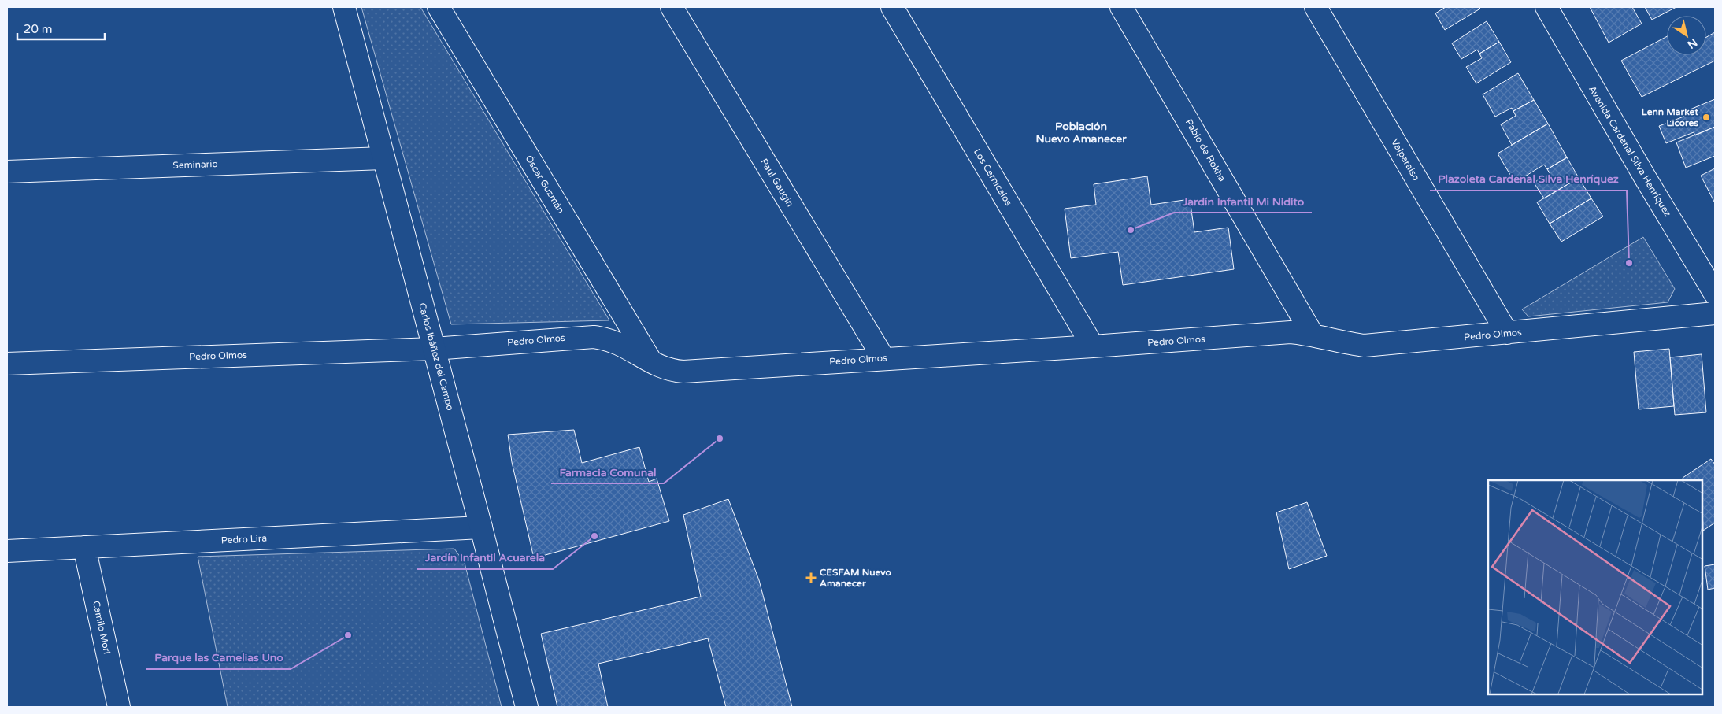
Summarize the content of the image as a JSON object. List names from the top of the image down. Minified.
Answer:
{"streets":{"street":["Pablo de Rokha","Avenida Cardenal Silva Henríquez","Valparaíso","Seminario","Los Cernícalos","Paul Gaugin","Óscar Guzmán","Pedro Olmos","Carlos Ibáñez del Campo","Pedro Lira","Camilo Mori"]},"crossings":[["Pablo de Rokha","Pedro Olmos"],["Valparaíso","Pedro Olmos"],["Seminario","Carlos Ibáñez del Campo"],["Los Cernícalos","Pedro Olmos"],["Paul Gaugin","Pedro Olmos"],["Óscar Guzmán","Pedro Olmos"],["Pedro Olmos","Carlos Ibáñez del Campo"],["Carlos Ibáñez del Campo","Pedro Lira"],["Pedro Lira","Camilo Mori"]],"districts":["Población Nuevo Amanecer"],"places":{"other":["Lenn Market Licores","Jardín Infantil Mi Nidito","Plazoleta Cardenal Silva Henríquez","Farmacia Comunal","Jardín Infantil Acuarela","Parque las Camelias Uno"],"health":["CESFAM Nuevo Amanecer"]},"scale_bar":"20 m","north":"bottom right"}
